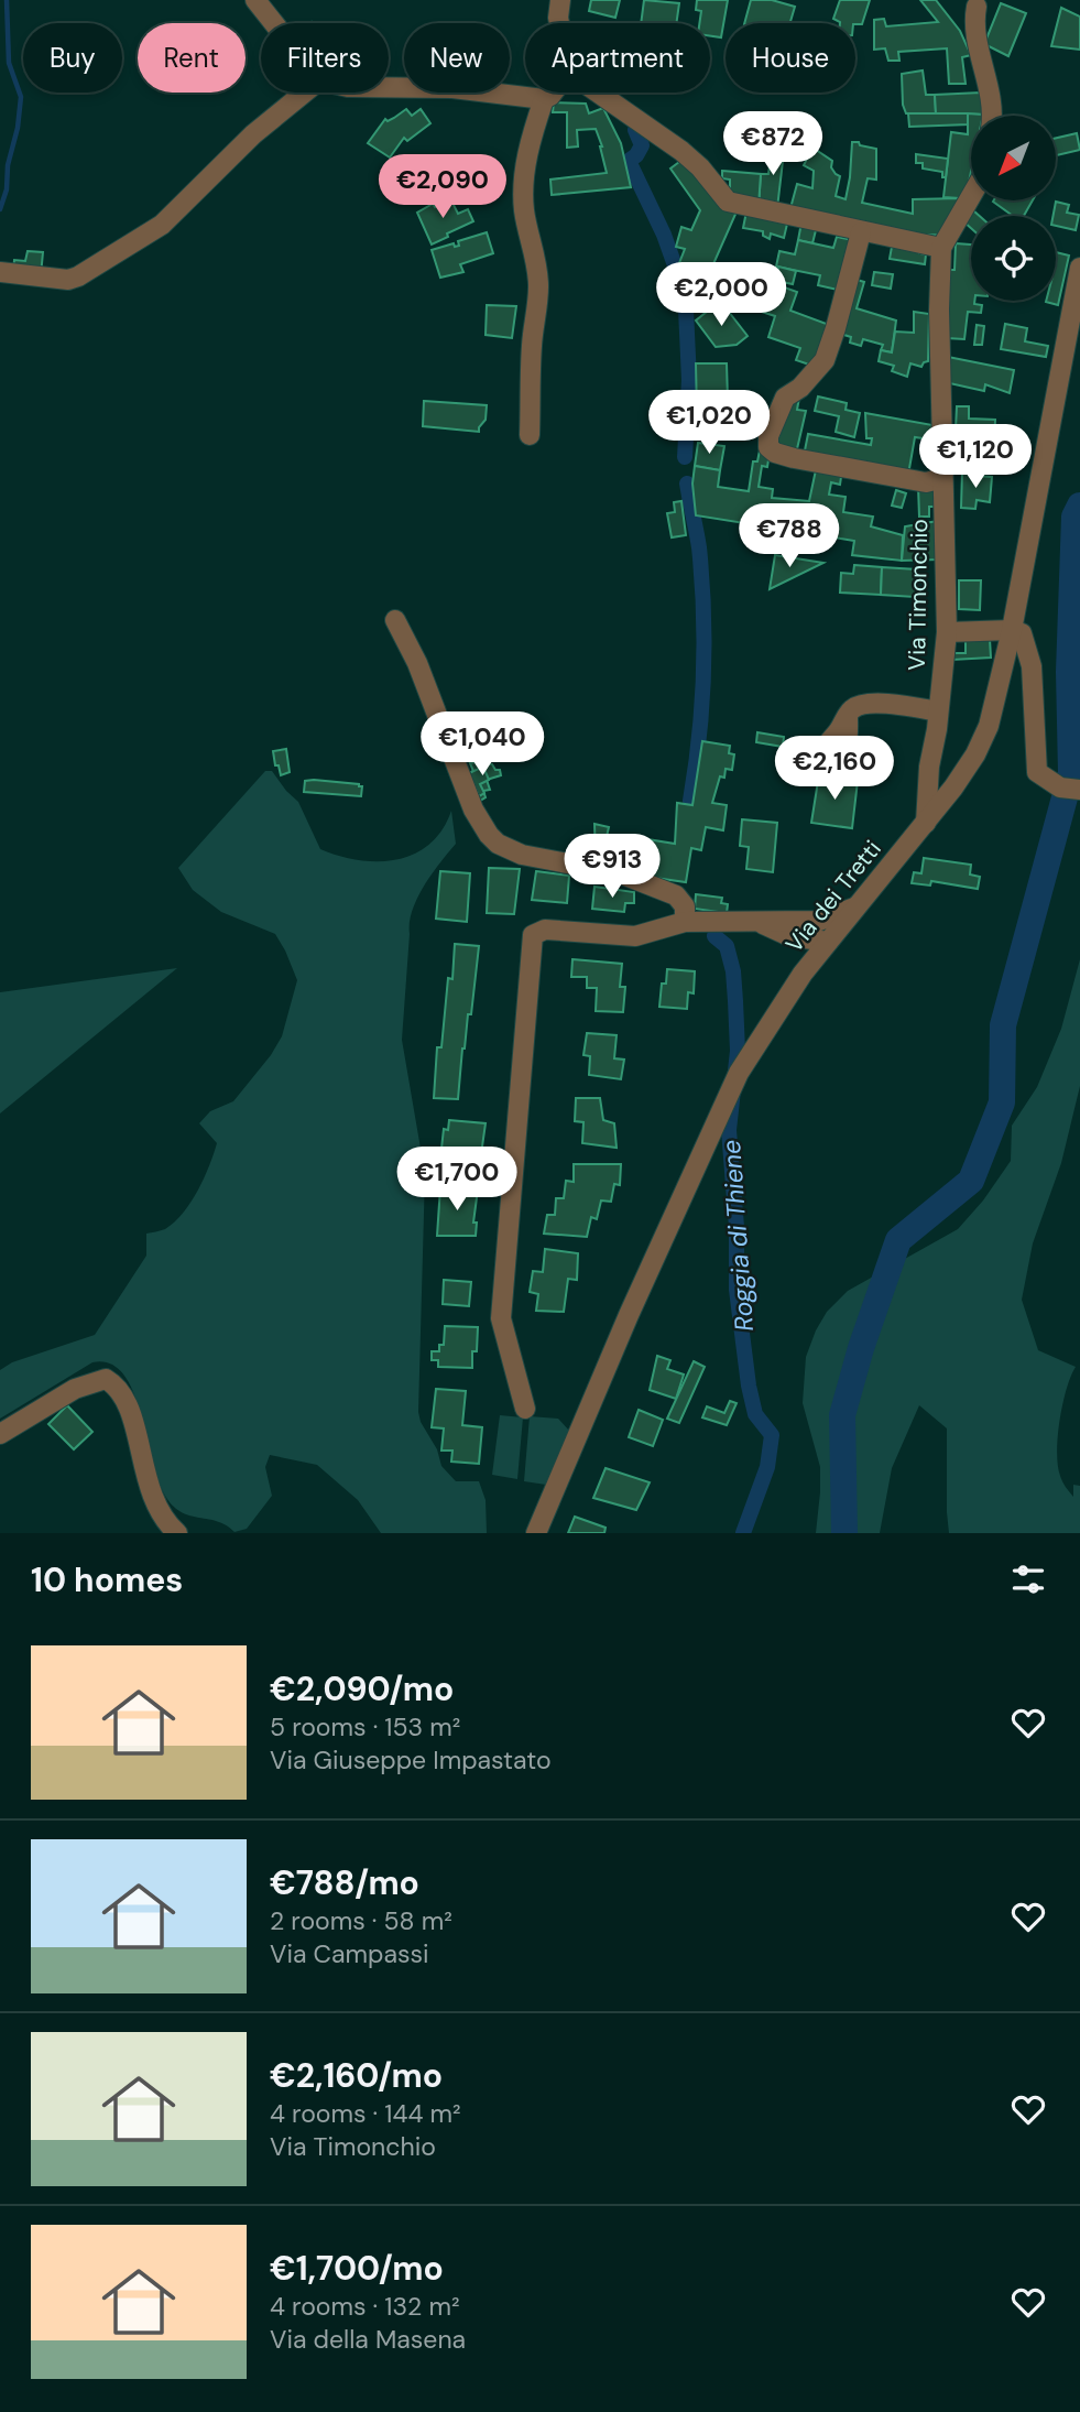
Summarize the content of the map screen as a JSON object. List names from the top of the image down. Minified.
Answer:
{"streets":{"street":["Via Timonchio","Via dei Tretti"]},"crossings":[["Via Timonchio","Via dei Tretti"]],"water":["Roggia di Thiene"],"north":"bottom left","page":{"chip":["Buy","Rent","Filters","New","Apartment","House"],"price":["€872","€2,090","€2,000","€1,020","€1,120","€788","€1,040","€2,160","€913","€1,700"],"heading":"10 homes","list":[{"name":"€2,090/mo","note":"5 rooms · 153 m² · Via Giuseppe Impastato"},{"name":"€788/mo","note":"2 rooms · 58 m² · Via Campassi"},{"name":"€2,160/mo","note":"4 rooms · 144 m² · Via Timonchio"},{"name":"€1,700/mo","note":"4 rooms · 132 m² · Via della Masena"}]}}
